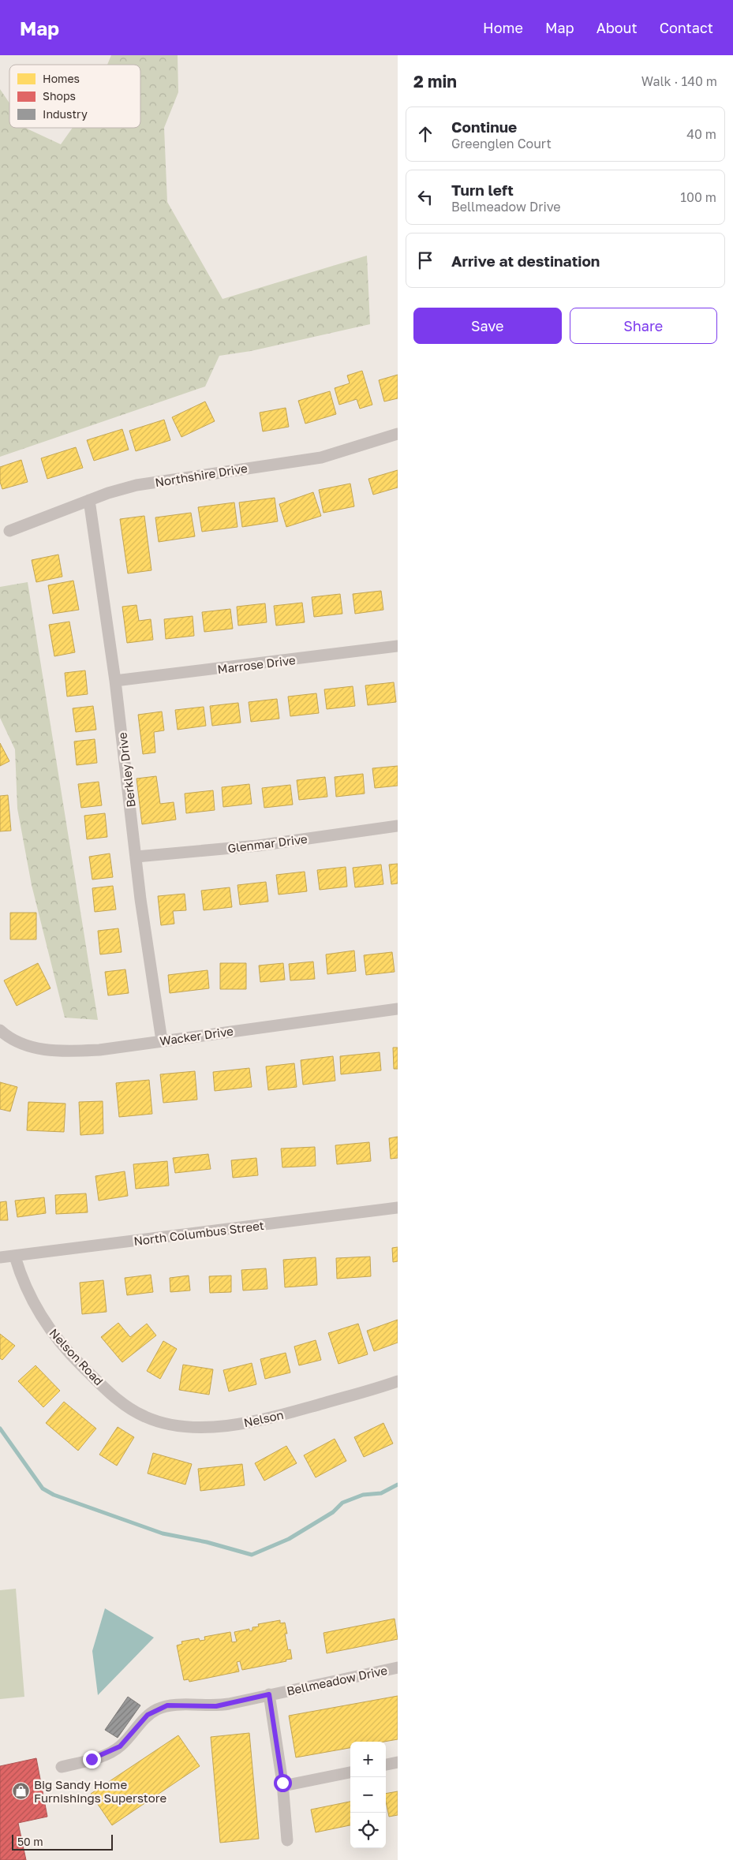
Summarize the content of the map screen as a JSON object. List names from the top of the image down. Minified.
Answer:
{"streets":{"street":["Northshire Drive","Marrose Drive","Berkley Drive","Glenmar Drive","Wacker Drive","North Columbus Street","Nelson Road","Nelson","Bellmeadow Drive"]},"crossings":[["Northshire Drive","Berkley Drive"],["Marrose Drive","Berkley Drive"],["Berkley Drive","Glenmar Drive"],["Berkley Drive","Wacker Drive"],["North Columbus Street","Nelson Road"],["Nelson Road","Nelson"]],"places":{"shop":["Big Sandy Home Furnishings Superstore"]},"legend":["Homes","Shops","Industry"],"scale_bar":"50 m","page":{"header":"Map","nav":["Home","Map","About","Contact"],"heading":["2 min","Walk · 140 m"],"list":[["Continue","Greenglen Court","40 m"],["Turn left","Bellmeadow Drive","100 m"],"Arrive at destination"],"buttons":["Save","Share"],"map_buttons":["+","−"],"scale":"50 m"}}
